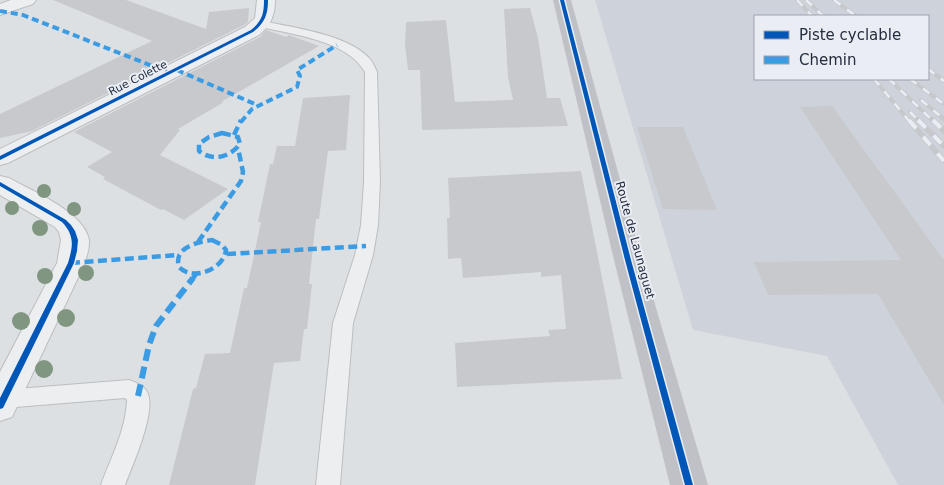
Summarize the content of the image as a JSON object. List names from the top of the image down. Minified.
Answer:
{"streets":{"main road":["Route de Launaguet"],"street":["Rue Colette"]},"legend":["Piste cyclable","Chemin"]}
